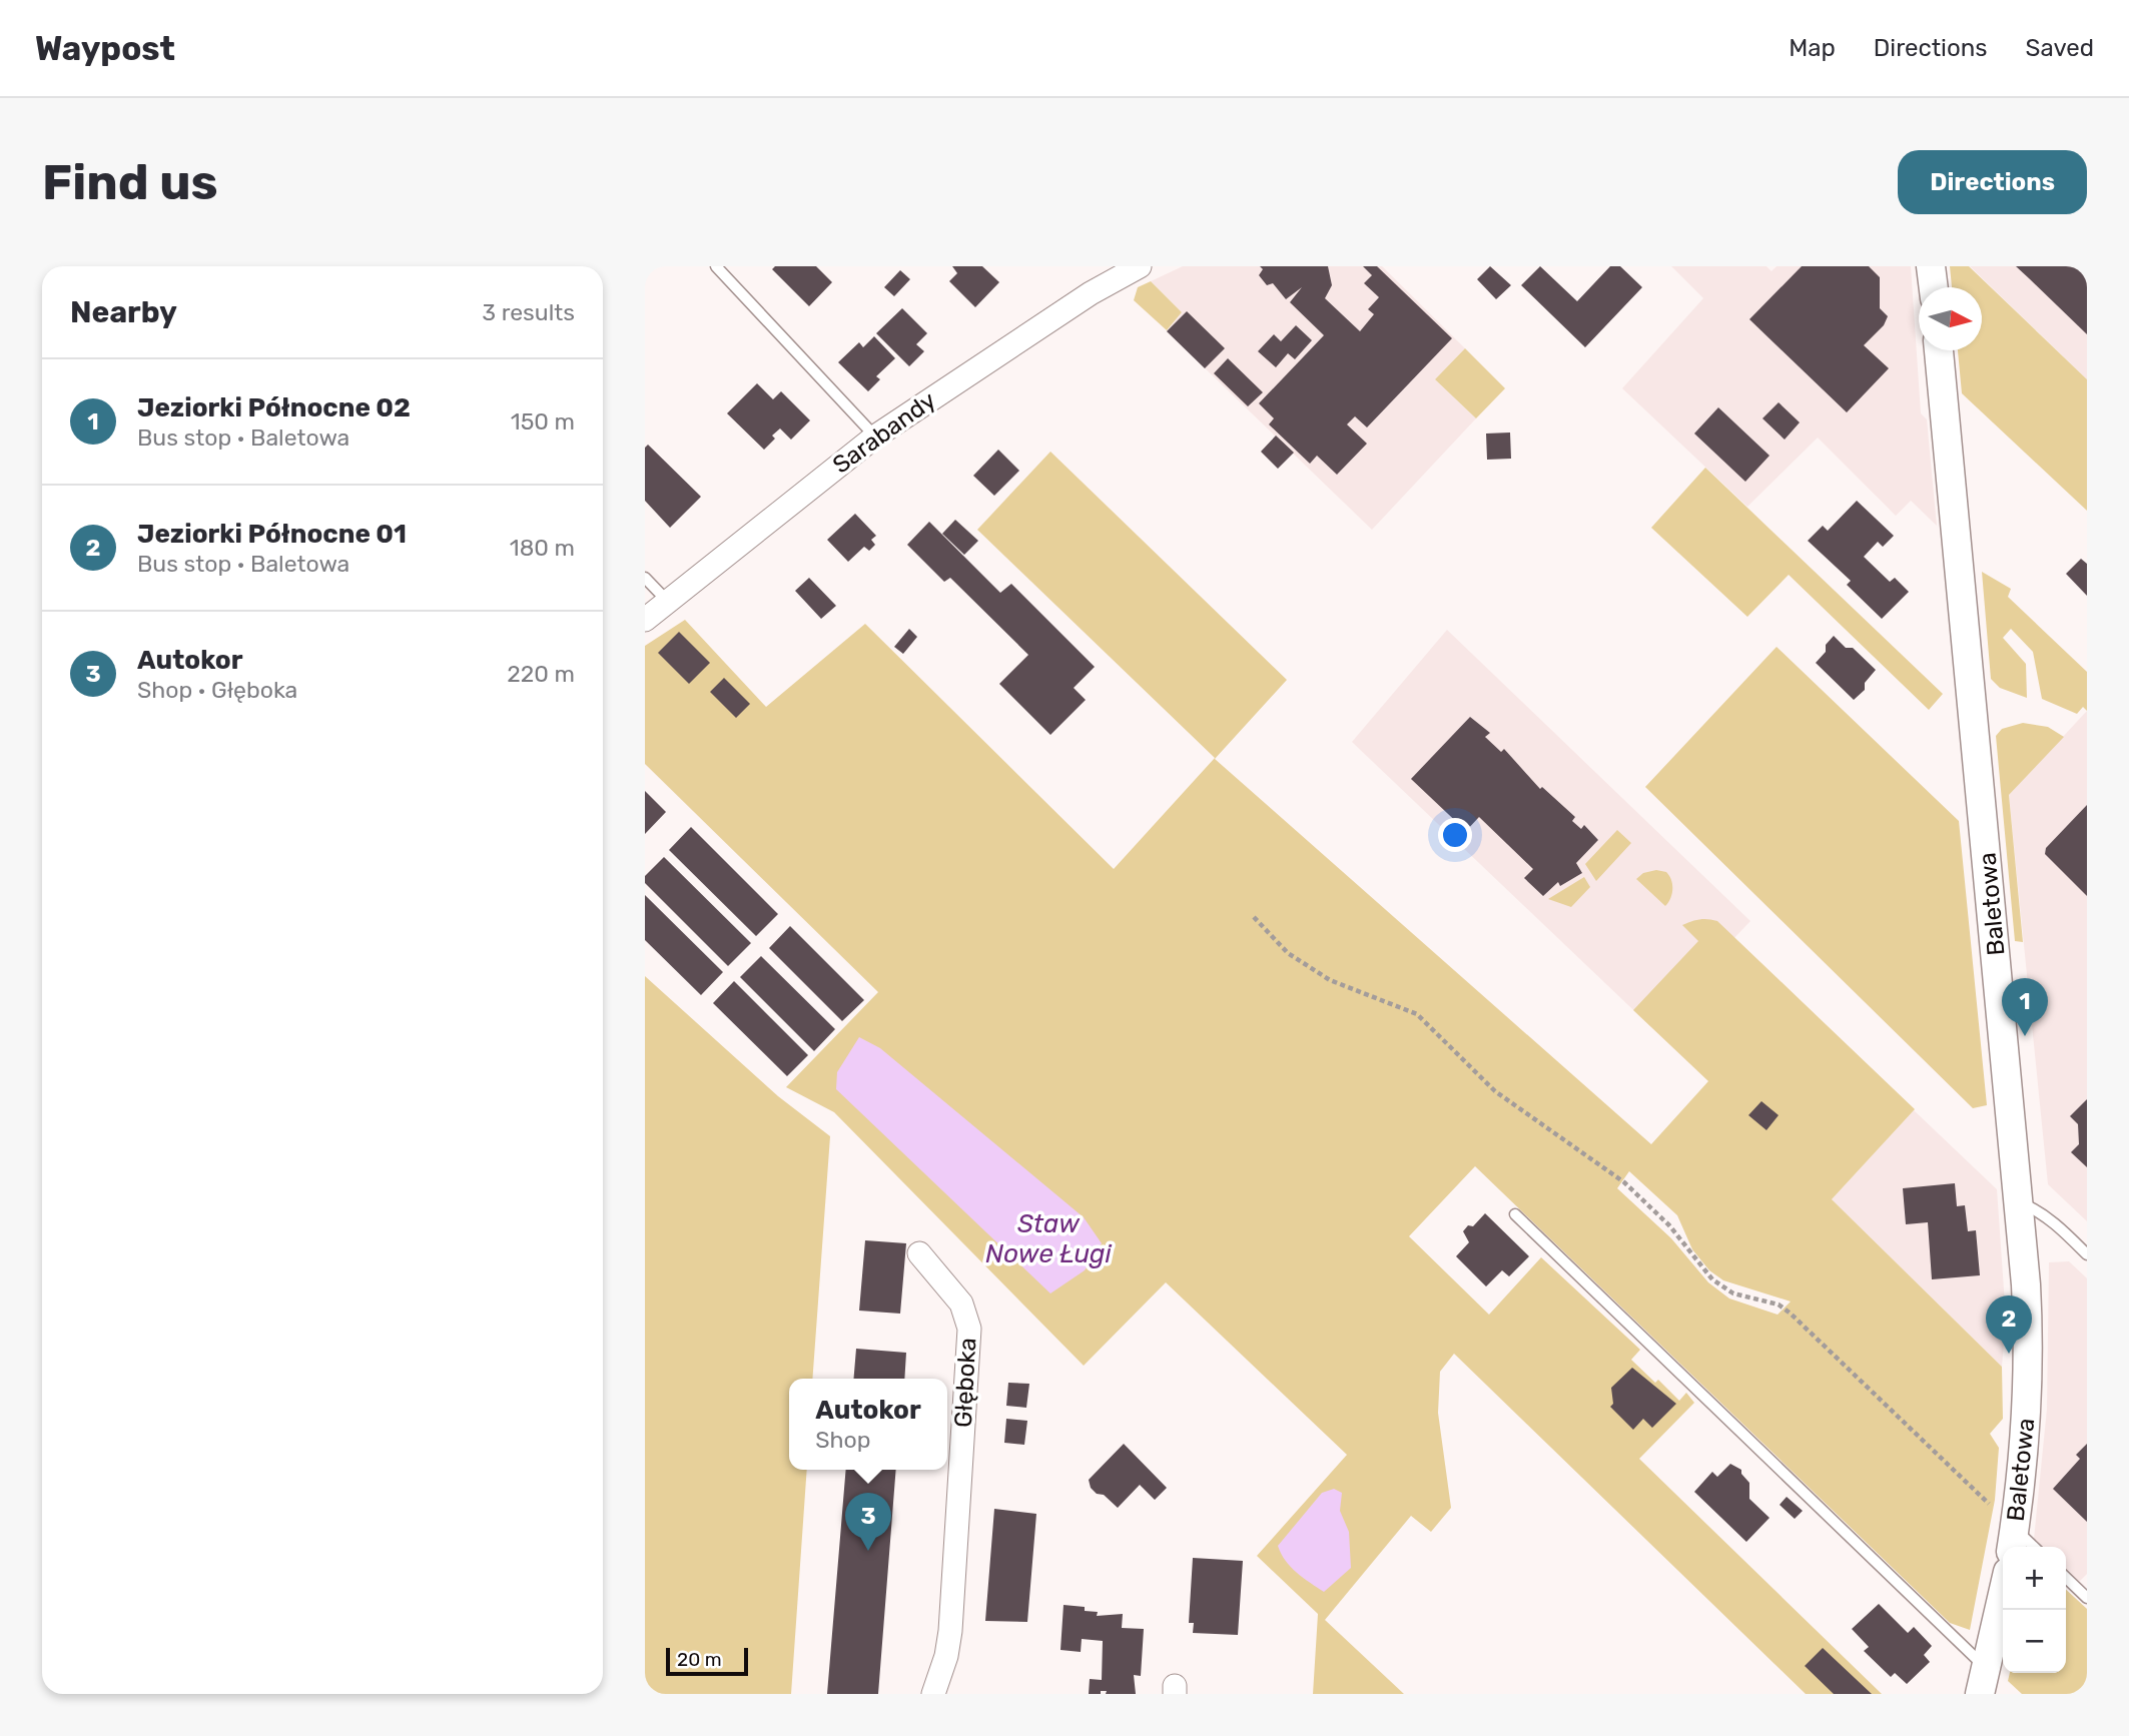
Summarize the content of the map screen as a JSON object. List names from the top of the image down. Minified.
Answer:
{"streets":{"street":["Sarabandy","Baletowa","Głęboka"]},"water":["Staw Nowe Ługi"],"scale_bar":"20 m","north":"right","page":{"header":"Waypost","nav":["Map","Directions","Saved"],"buttons":"Directions","title":"Find us","heading":["Nearby","3 results"],"list":[{"mark":"1","name":"Jeziorki Północne 02","note":"Bus stop · Baletowa","value":"150 m"},{"mark":"2","name":"Jeziorki Północne 01","note":"Bus stop · Baletowa","value":"180 m"},{"mark":"3","name":"Autokor","note":"Shop · Głęboka","value":"220 m"}],"pins":["1","2","3"],"popup":["Autokor","Shop"],"map_buttons":["+","−"],"scale":"20 m"}}
